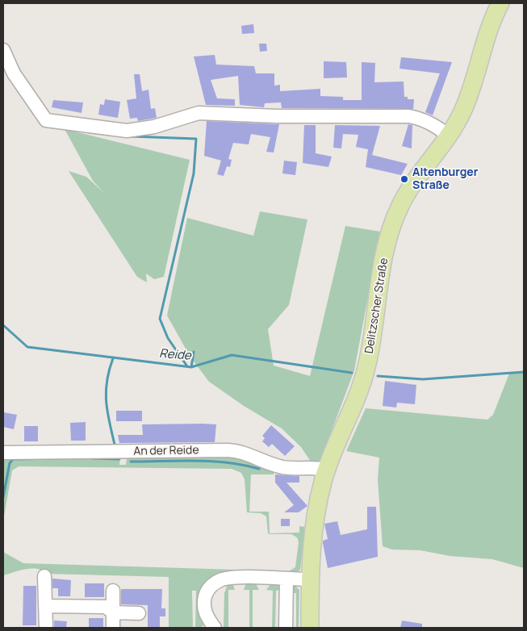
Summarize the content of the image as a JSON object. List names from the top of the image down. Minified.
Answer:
{"streets":{"main road":["Delitzscher Straße"],"street":["An der Reide"]},"crossings":[["Delitzscher Straße","An der Reide"]],"water":["Reide"],"places":["Altenburger Straße"]}
